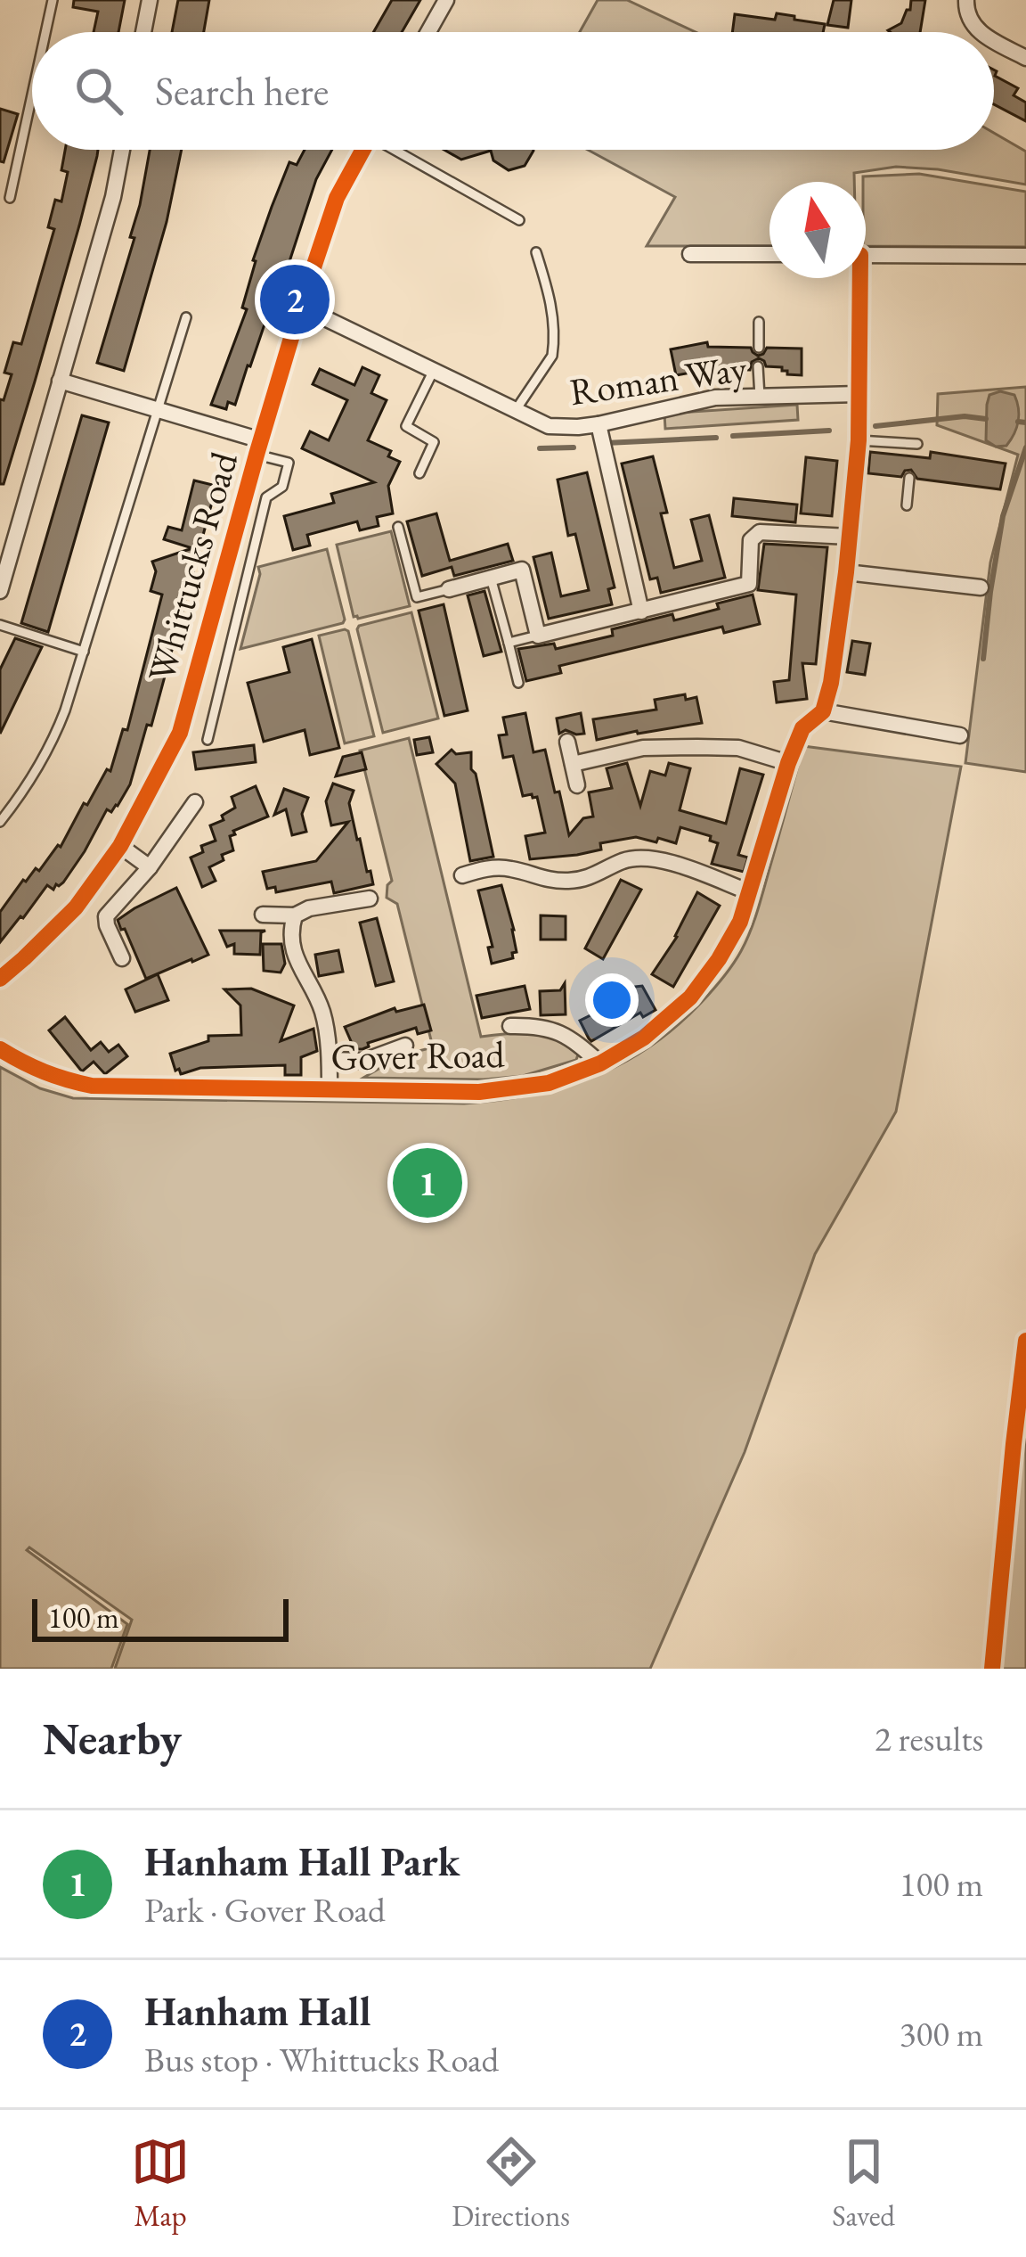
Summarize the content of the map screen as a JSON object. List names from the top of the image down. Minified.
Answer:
{"streets":{"street":["Roman Way","Whittucks Road","Gover Road"]},"crossings":[["Roman Way","Whittucks Road"]],"scale_bar":"100 m","north":"top","page":{"search":"Search here","pins":["2","1"],"scale":"100 m","heading":["Nearby","2 results"],"list":[{"mark":"1","name":"Hanham Hall Park","note":"Park · Gover Road","value":"100 m"},{"mark":"2","name":"Hanham Hall","note":"Bus stop · Whittucks Road","value":"300 m"}],"nav":["Map","Directions","Saved"]}}
